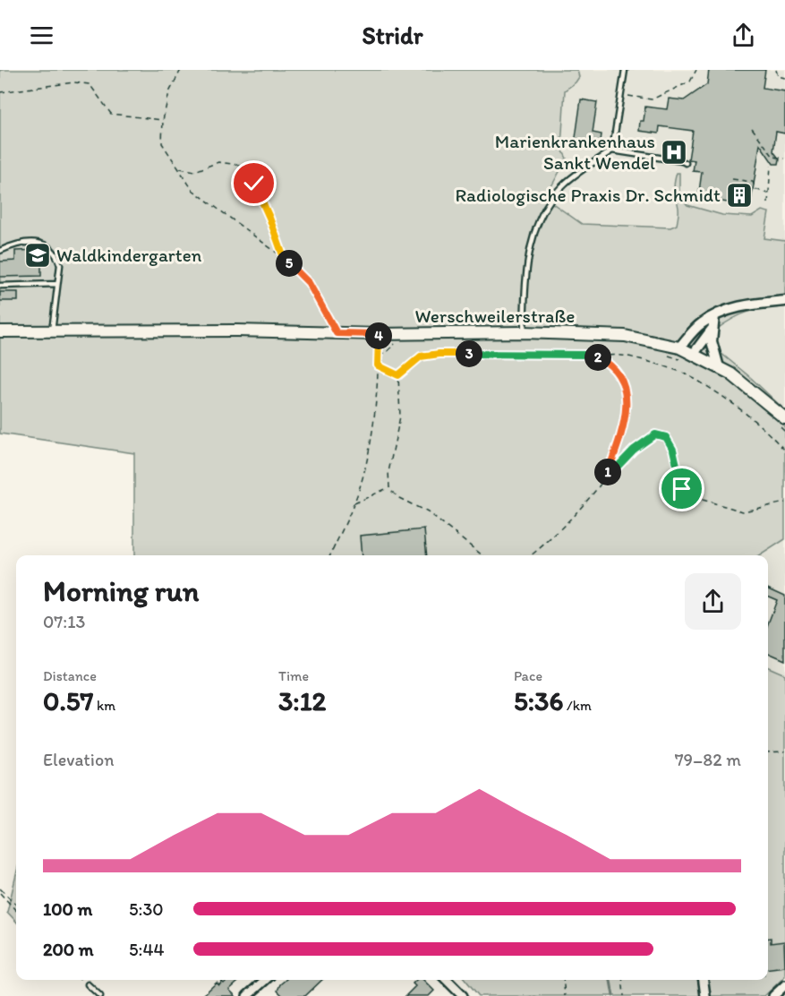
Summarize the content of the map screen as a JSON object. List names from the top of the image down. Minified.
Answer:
{"streets":{"main road":["Werschweilerstraße"]},"places":{"hospital":["Marienkrankenhaus Sankt Wendel"],"building":["Radiologische Praxis Dr. Schmidt"],"school or university":["Waldkindergarten"]},"page":{"header":"Stridr","pins":["5","4","3","2","1"],"heading":["Morning run","07:13"],"stats":[["Distance","0.57 km"],["Time","3:12"],["Pace","5:36 /km"]],"chart":["Elevation","79–82 m"],"list":[{"name":"100 m","note":"5:30"},{"name":"200 m","note":"5:44"}]}}
